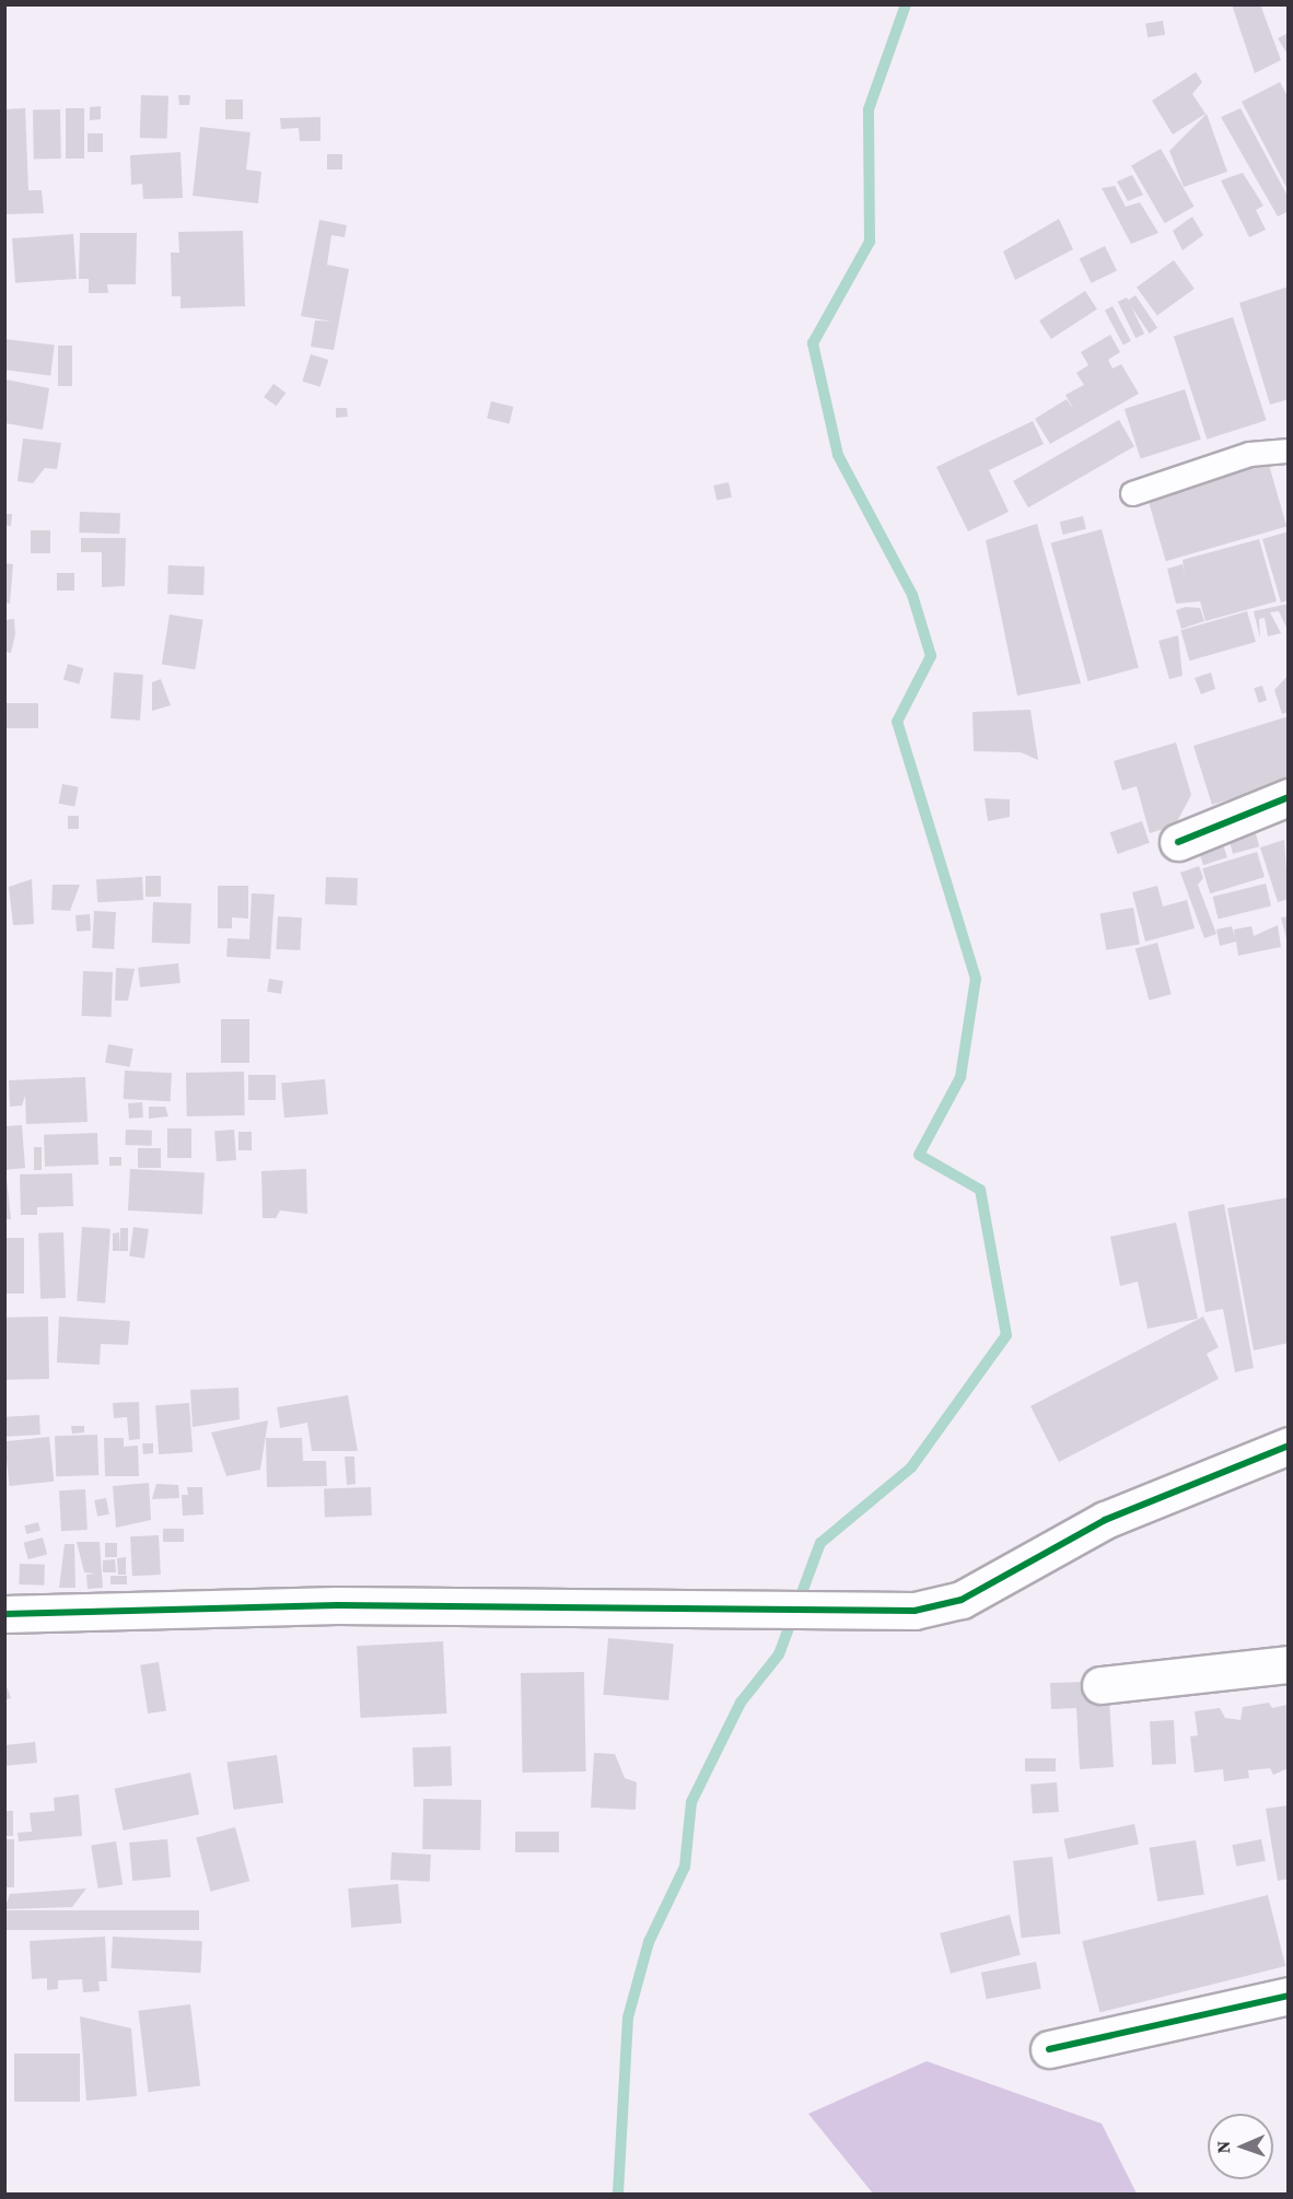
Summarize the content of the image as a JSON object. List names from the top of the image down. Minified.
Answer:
{"north":"left"}
